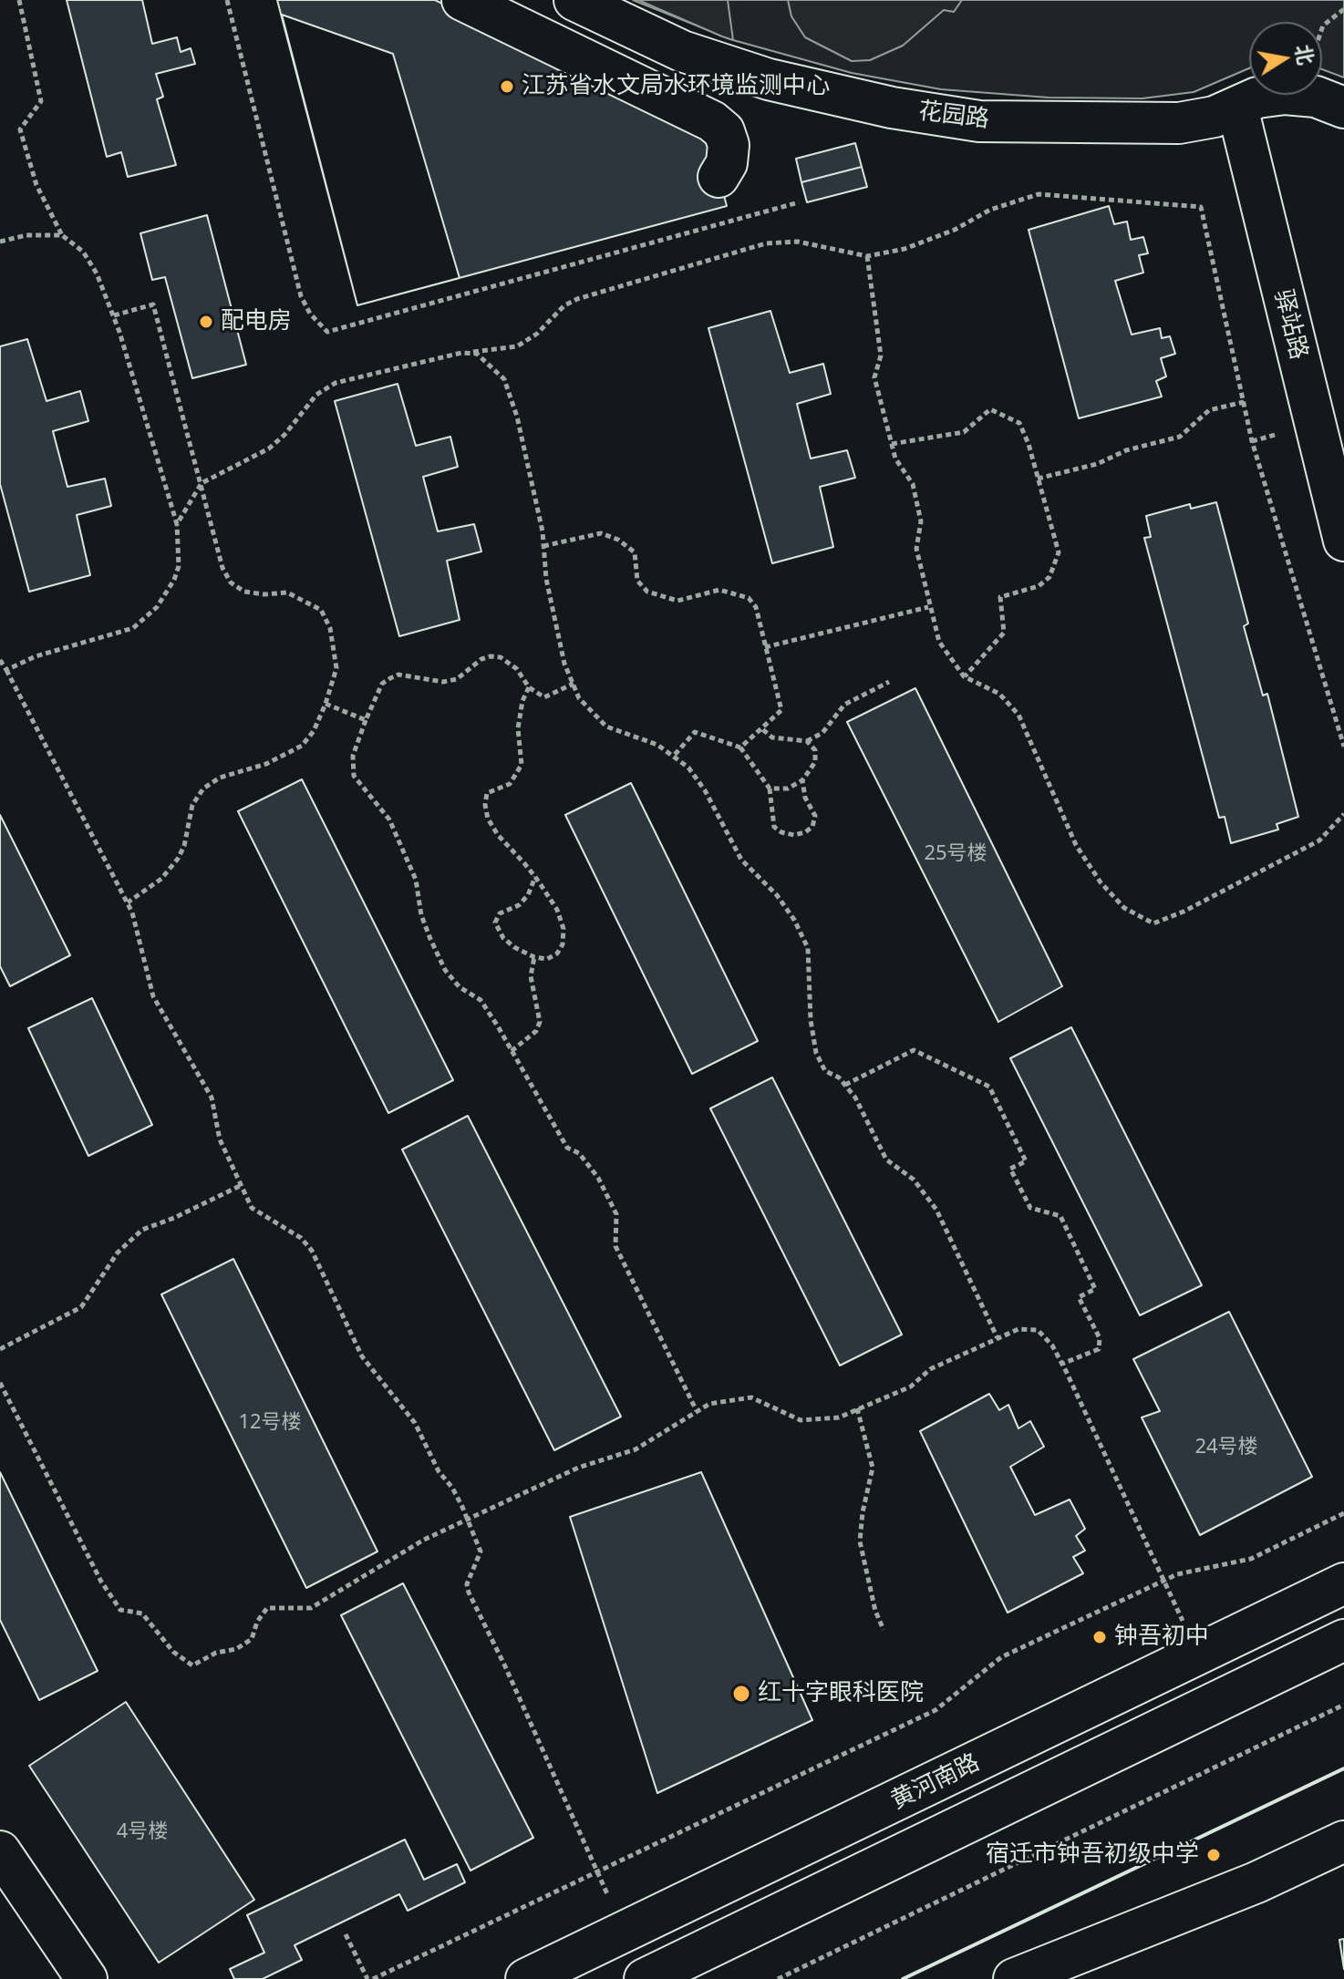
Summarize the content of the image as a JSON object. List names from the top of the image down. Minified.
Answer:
{"streets":{"main road":["花园路","驿站路","黄河南路"]},"crossings":[["花园路","驿站路"]],"places":["江苏省水文局水环境监测中心","配电房","钟吾初中","红十字眼科医院","宿迁市钟吾初级中学"],"house_numbers":["25号楼","12号楼","24号楼","4号楼"],"north":"right"}
